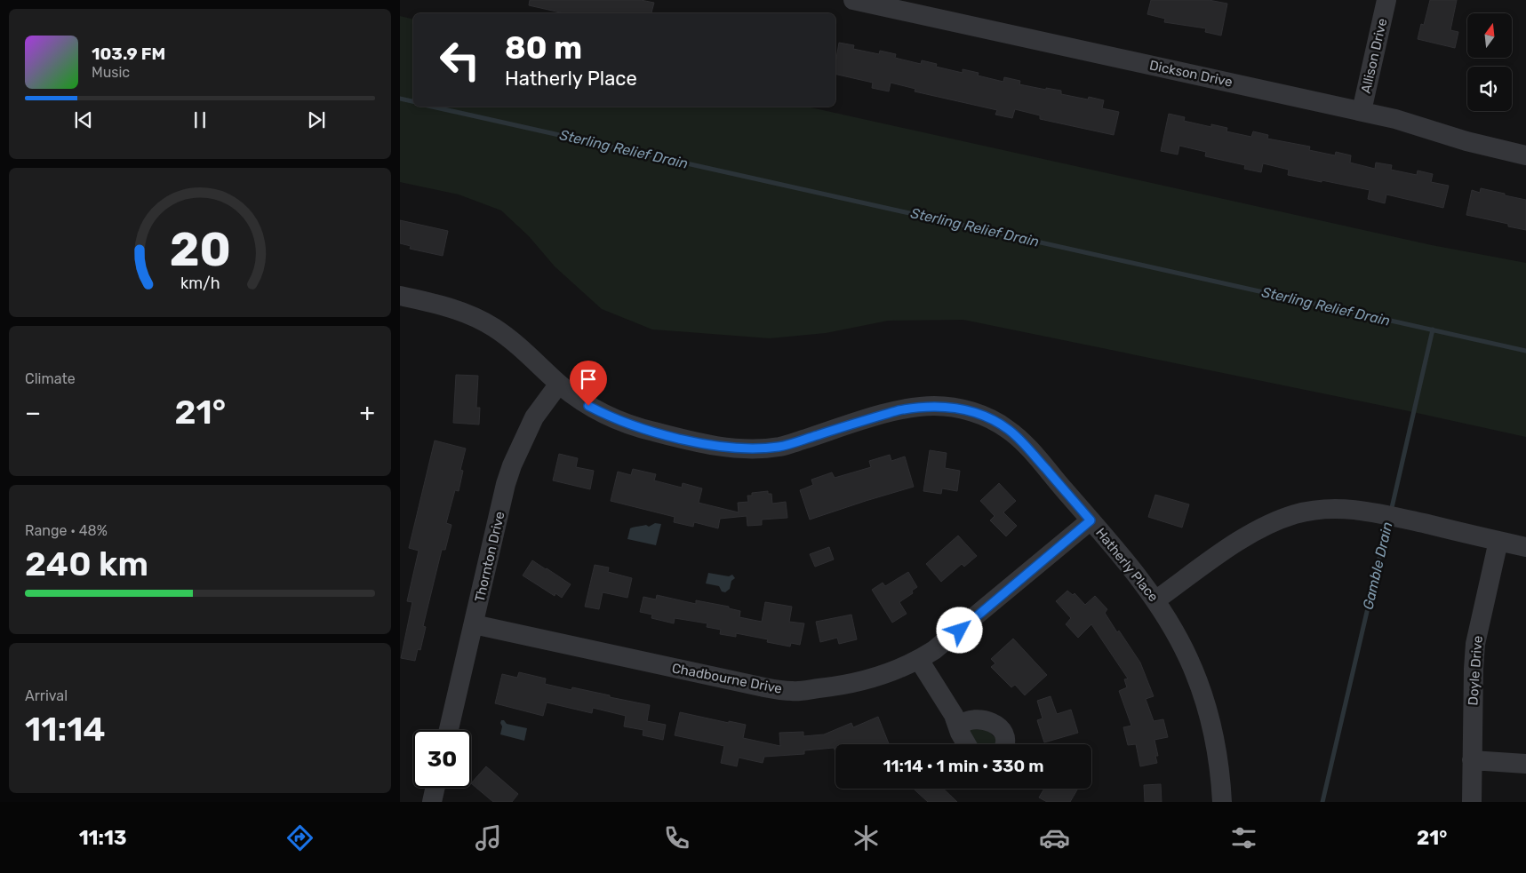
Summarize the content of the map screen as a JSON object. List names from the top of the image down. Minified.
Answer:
{"streets":{"street":["Allison Drive","Dickson Drive","Thornton Drive","Hatherly Place","Doyle Drive","Chadbourne Drive"]},"crossings":[["Allison Drive","Dickson Drive"],["Thornton Drive","Hatherly Place"],["Thornton Drive","Chadbourne Drive"],["Hatherly Place","Chadbourne Drive"]],"water":["Sterling Relief Drain","Gamble Drain"],"north":"top","page":{"turn":["80 m","Hatherly Place"],"song":["103.9 FM","Music"],"tile":["Climate",["Range · 48%","240 km"],["Arrival","11:14"]],"heat":["−","21°","+"],"limit":"30","trip":"11:14 · 1 min · 330 m","tabs":["11:13","21°"],"gauge":["20","km/h"]}}
